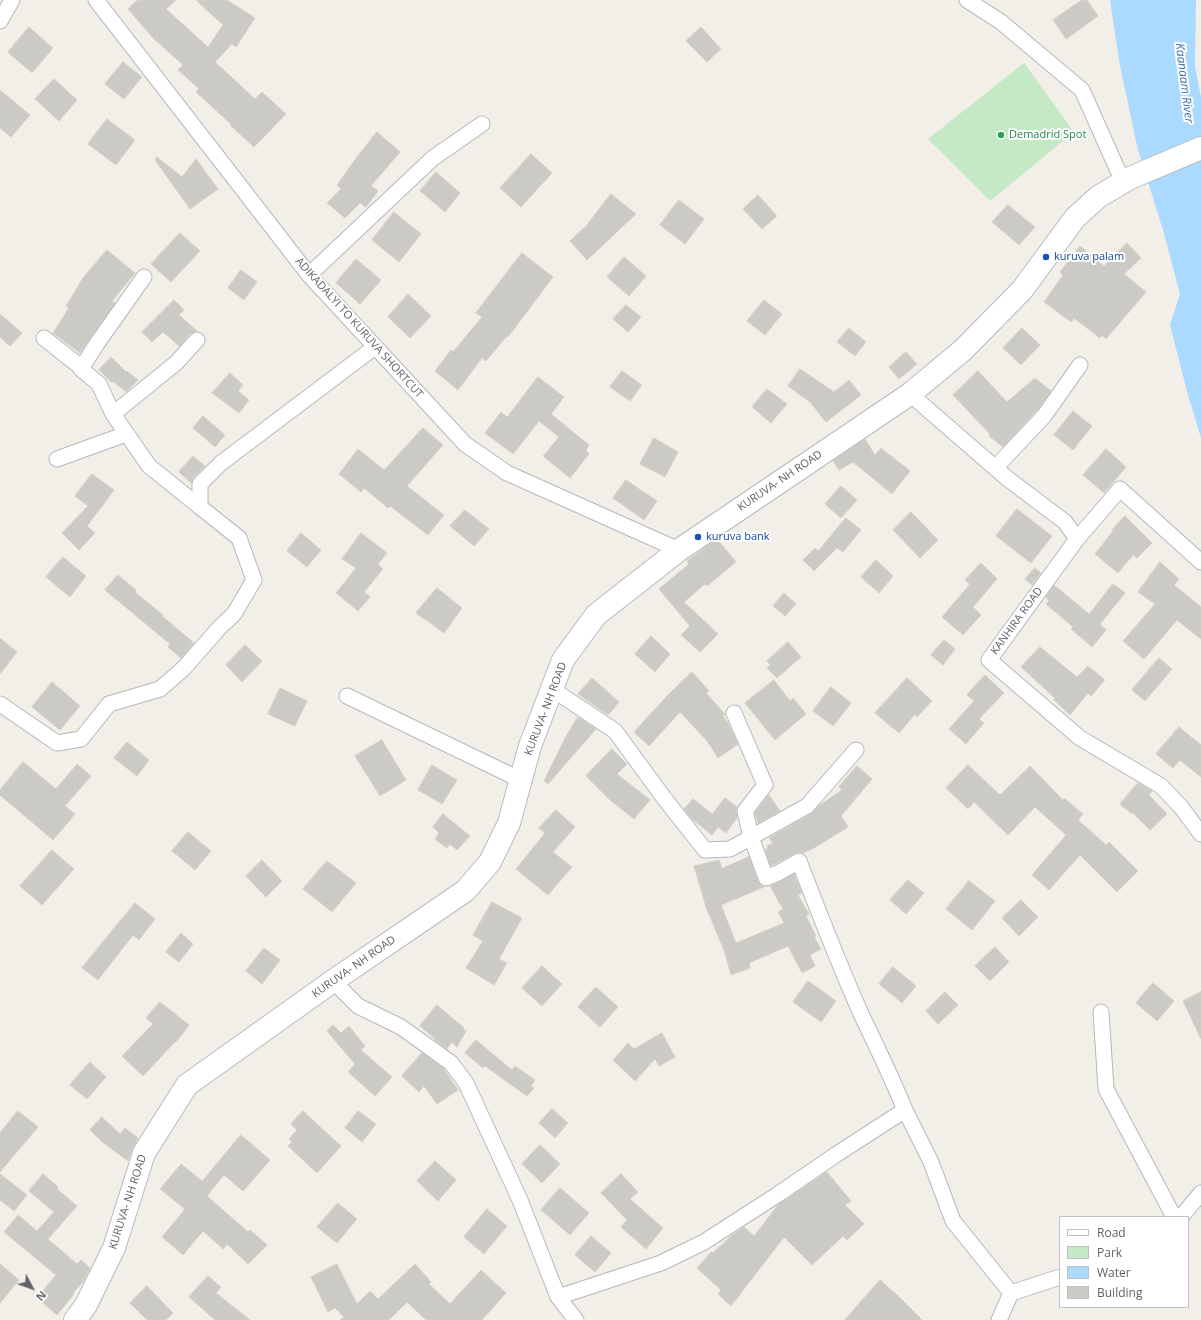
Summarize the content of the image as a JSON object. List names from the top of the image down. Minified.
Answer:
{"streets":{"main road":["KURUVA- NH ROAD"],"street":["ADIKADALYI TO KURUVA SHORTCUT","KANHIRA ROAD"]},"crossings":[["ADIKADALYI TO KURUVA SHORTCUT","KURUVA- NH ROAD"]],"water":["Kaanaam River"],"places":["Demadrid Spot","kuruva palam","kuruva bank"],"legend":["Road","Park","Water","Building"],"north":"bottom right"}
